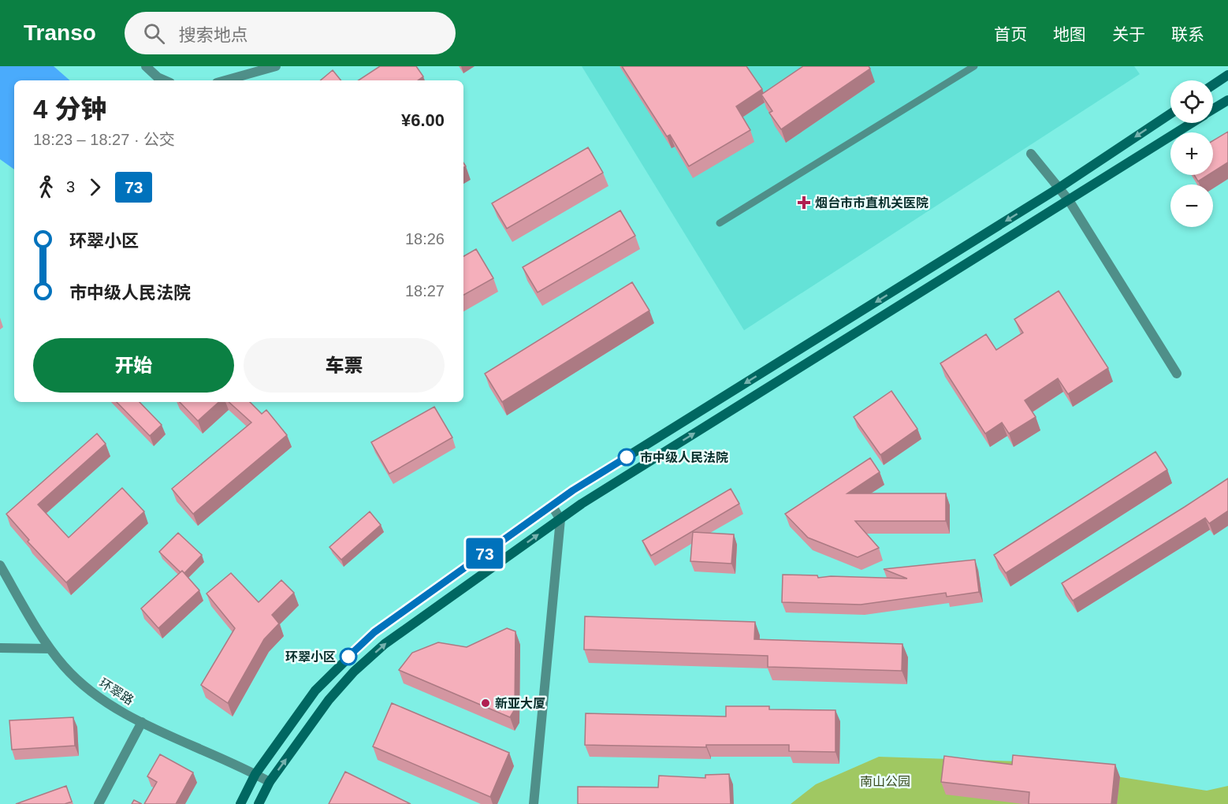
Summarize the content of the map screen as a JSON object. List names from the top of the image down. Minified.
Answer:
{"streets":{"street":["环翠路"]},"parks":["南山公园"],"places":{"health":["烟台市市直机关医院"],"other":["市中级人民法院","环翠小区","新亚大厦"]},"lines":["bus line 73"],"page":{"header":"Transo","search":"搜索地点","nav":["首页","地图","关于","联系"],"on_map":"73","map_buttons":["+","−"],"heading":["4 分钟","18:23 – 18:27 · 公交","¥6.00"],"legs":["3","73"],"list":[{"name":"环翠小区","value":"18:26"},{"name":"市中级人民法院","value":"18:27"}],"buttons":["开始","车票"]}}
